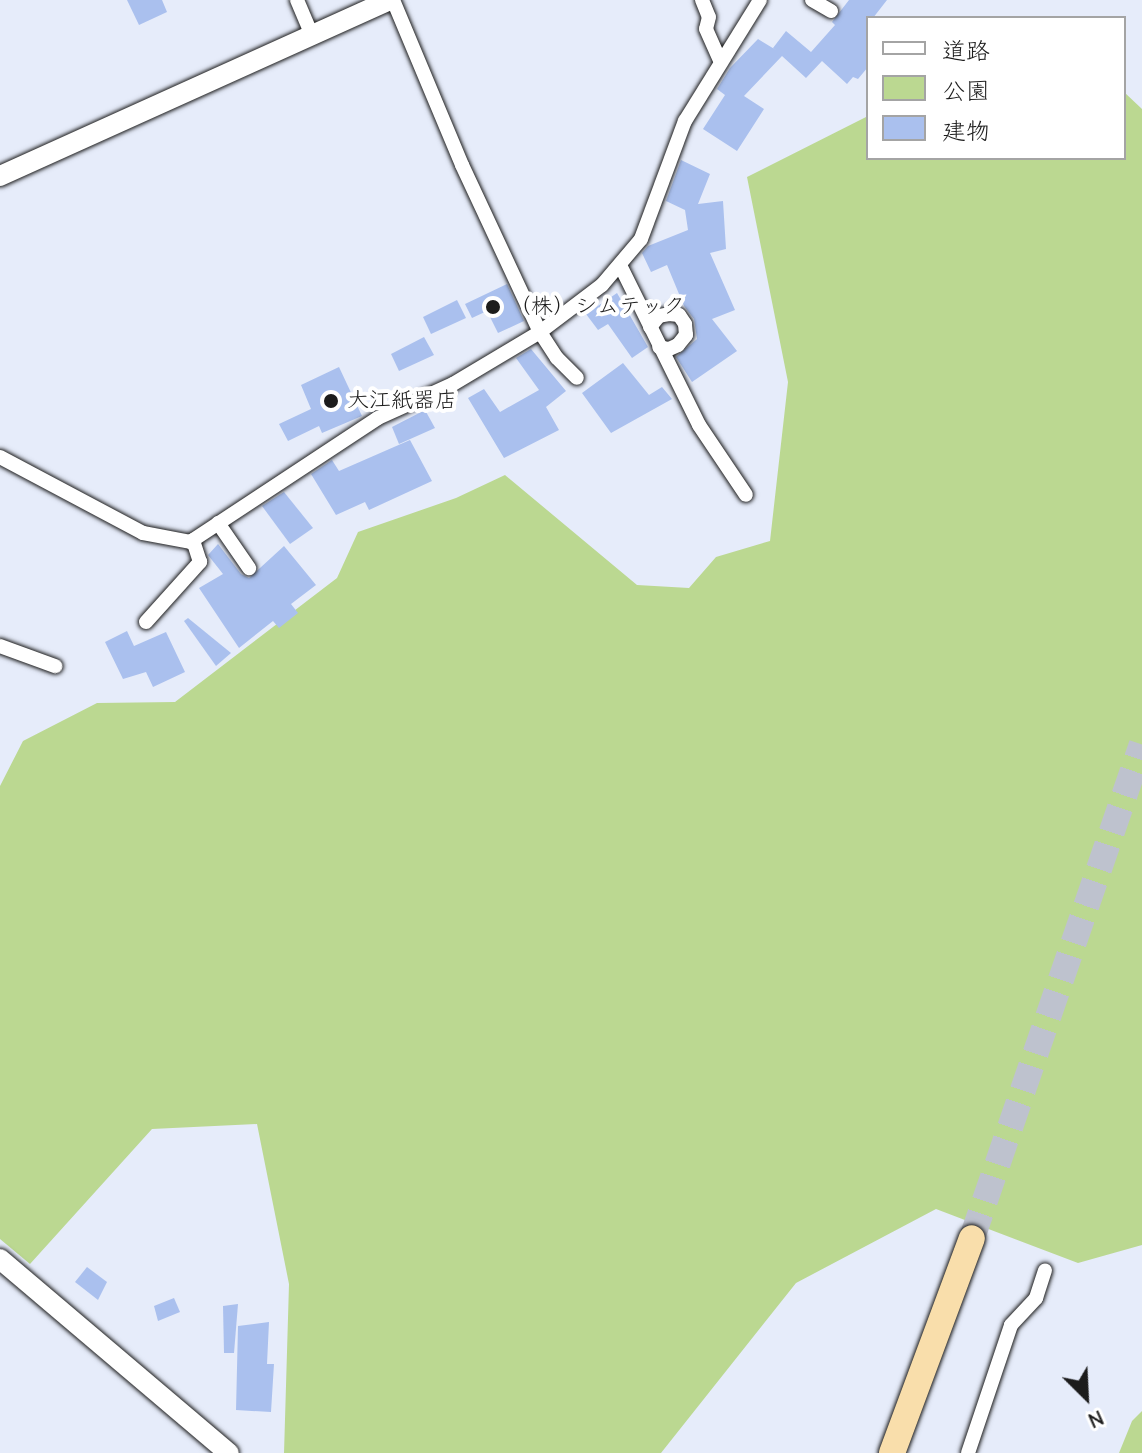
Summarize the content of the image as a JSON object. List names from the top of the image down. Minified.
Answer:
{"places":["（株）シムテック","大江紙器店"],"legend":["道路","公園","建物"],"north":"bottom right"}
